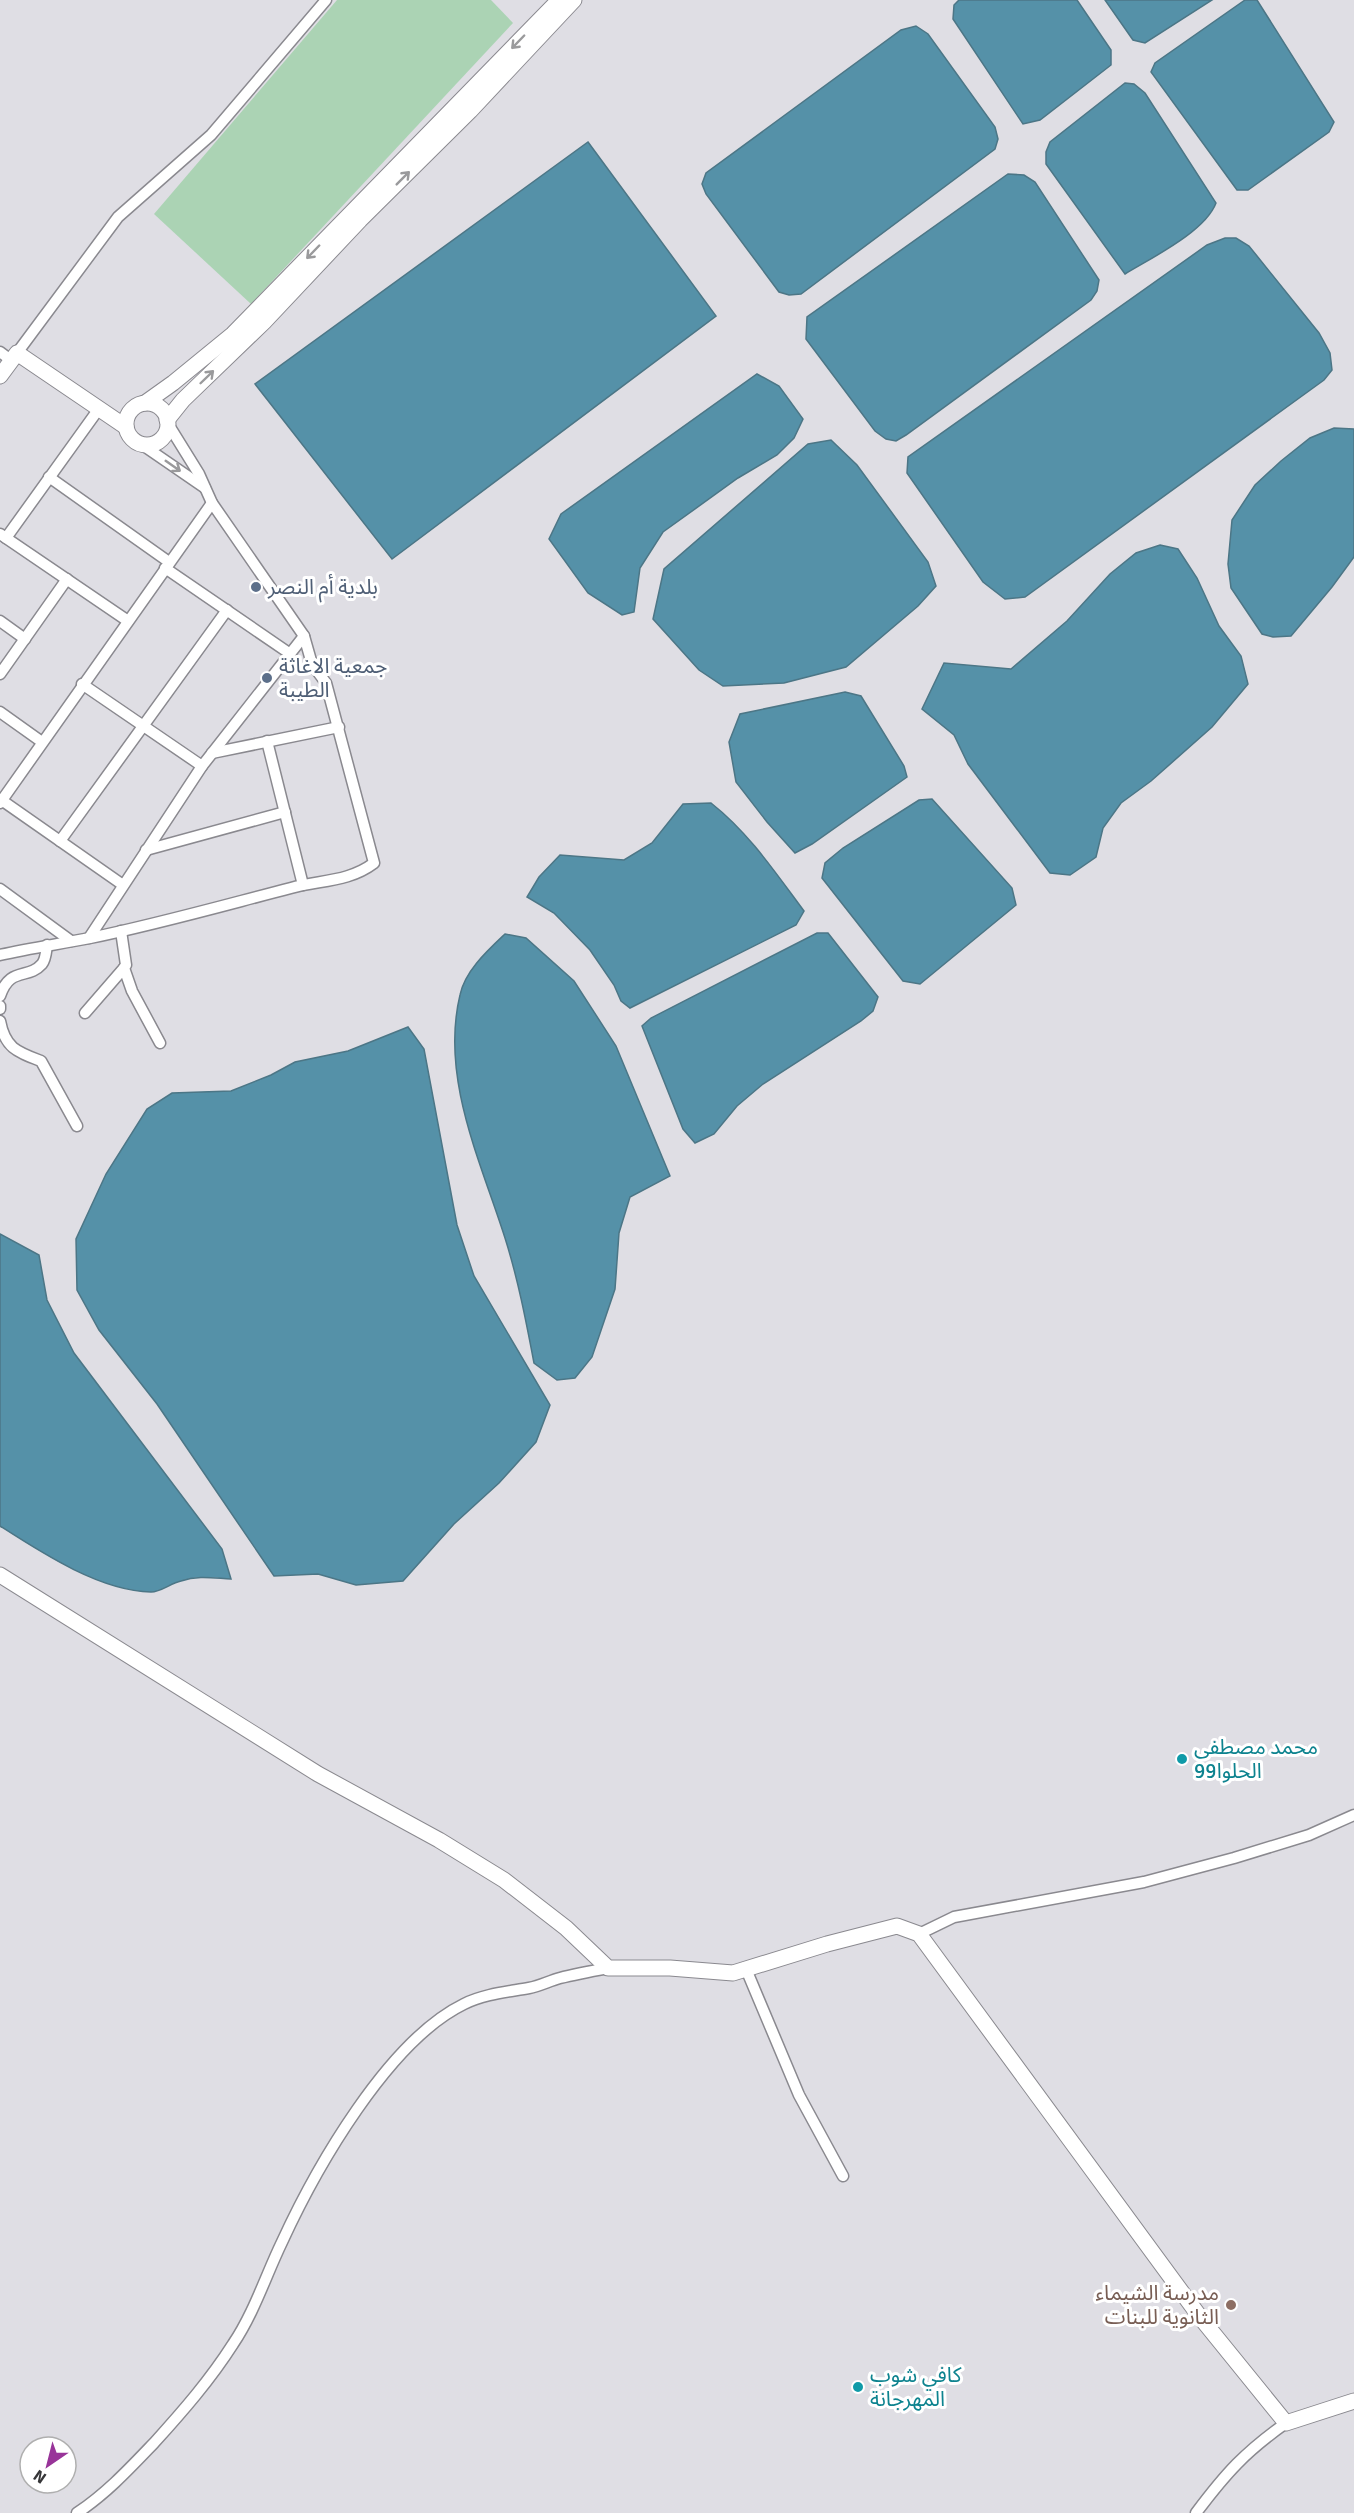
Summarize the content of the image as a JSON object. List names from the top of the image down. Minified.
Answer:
{"places":["بلدية أم النصر","جمعية الاغاثة الطيبة","محمد مصطفى الحلوا99","مدرسة الشيماء الثانوية للبنات","كافي شوب المهرجانة"],"north":"bottom left"}
